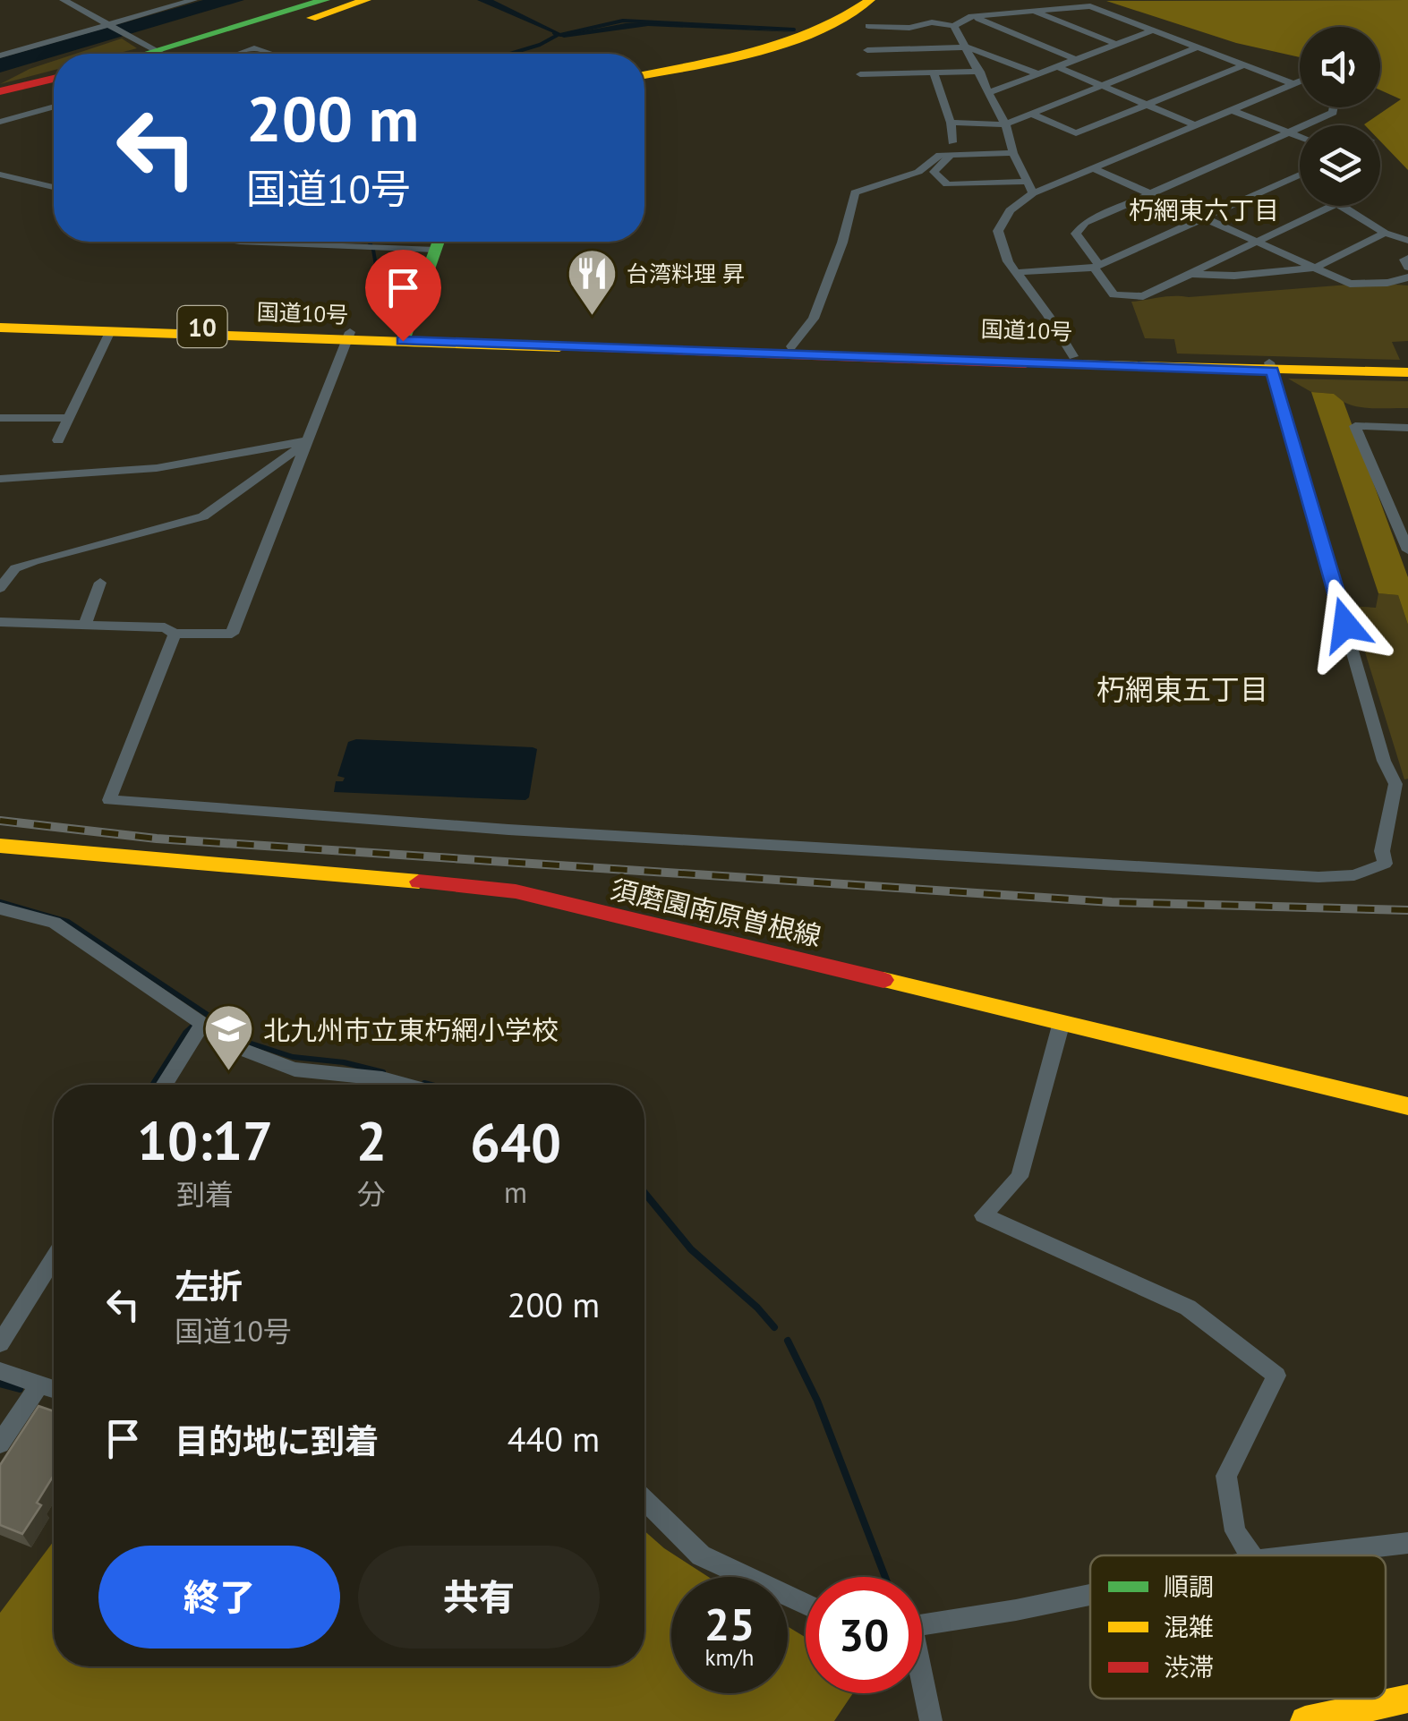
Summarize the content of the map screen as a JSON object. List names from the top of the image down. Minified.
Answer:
{"streets":{"main road":["国道10号","10","須磨園南原曽根線"]},"districts":["朽網東六丁目","朽網東五丁目"],"places":{"restaurant":["台湾料理 昇"],"school or university":["北九州市立東朽網小学校"]},"legend":["順調","混雑","渋滞"],"page":{"turn":["200 m","国道10号"],"eta":["10:17","到着","2","分","640","m"],"list":[{"name":"左折","note":"国道10号","value":"200 m"},{"name":"目的地に到着","value":"440 m"}],"buttons":["終了","共有"],"speed":"25 km/h","limit":"30"}}
